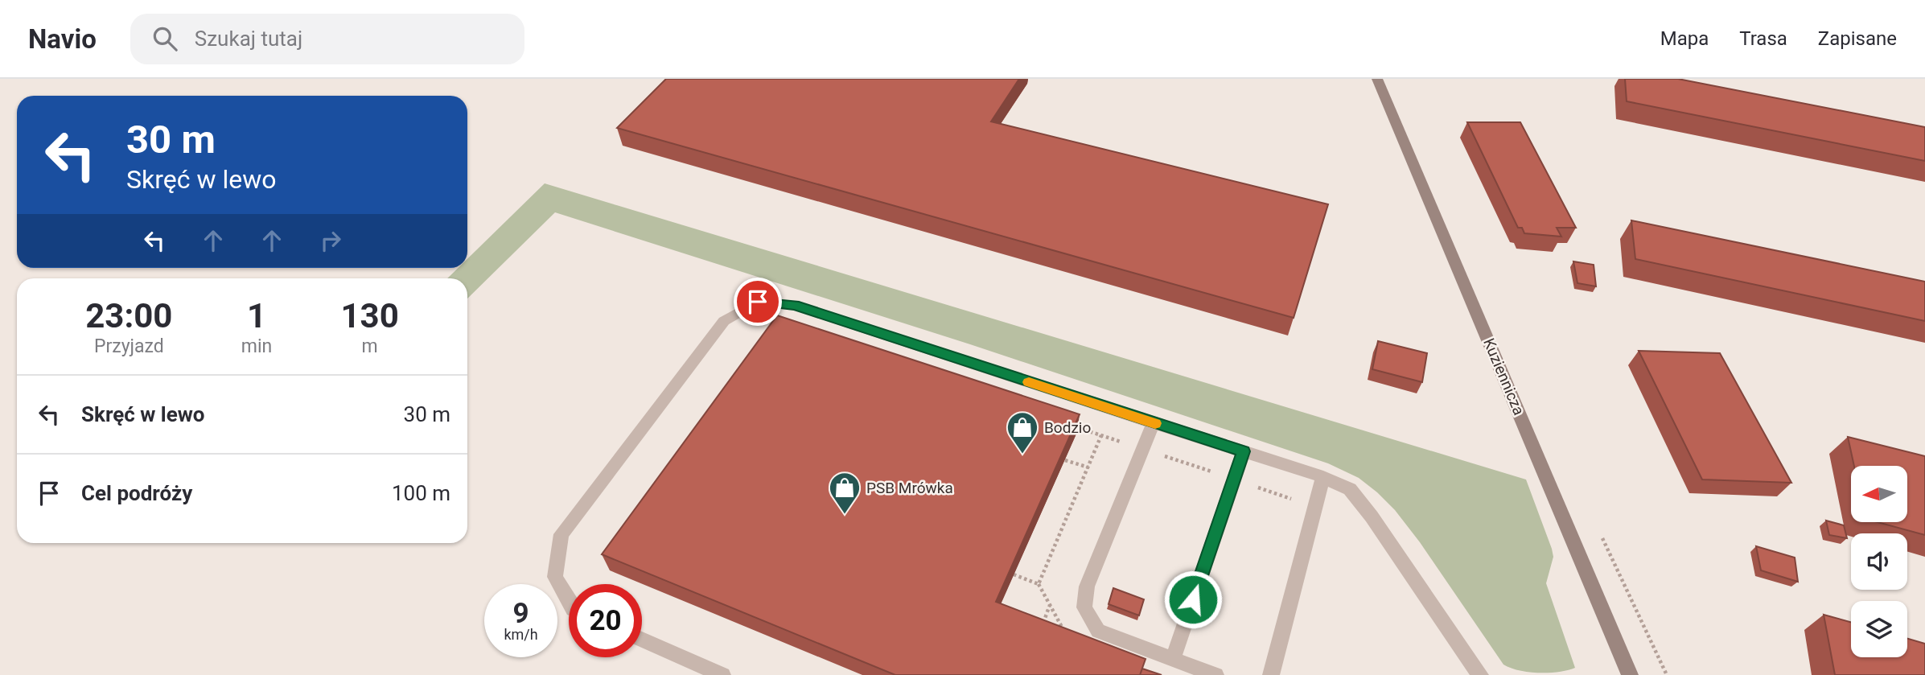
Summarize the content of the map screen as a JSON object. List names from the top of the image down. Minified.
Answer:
{"streets":{"main road":["Kuziennicza"]},"places":{"shop":["Bodzio","PSB Mrówka"]},"north":"left","page":{"header":"Navio","search":"Szukaj tutaj","nav":["Mapa","Trasa","Zapisane"],"turn":["30 m","Skręć w lewo"],"eta":["23:00","Przyjazd","1","min","130","m"],"list":[{"name":"Skręć w lewo","value":"30 m"},{"name":"Cel podróży","value":"100 m"}],"speed":"9 km/h","limit":"20"}}
